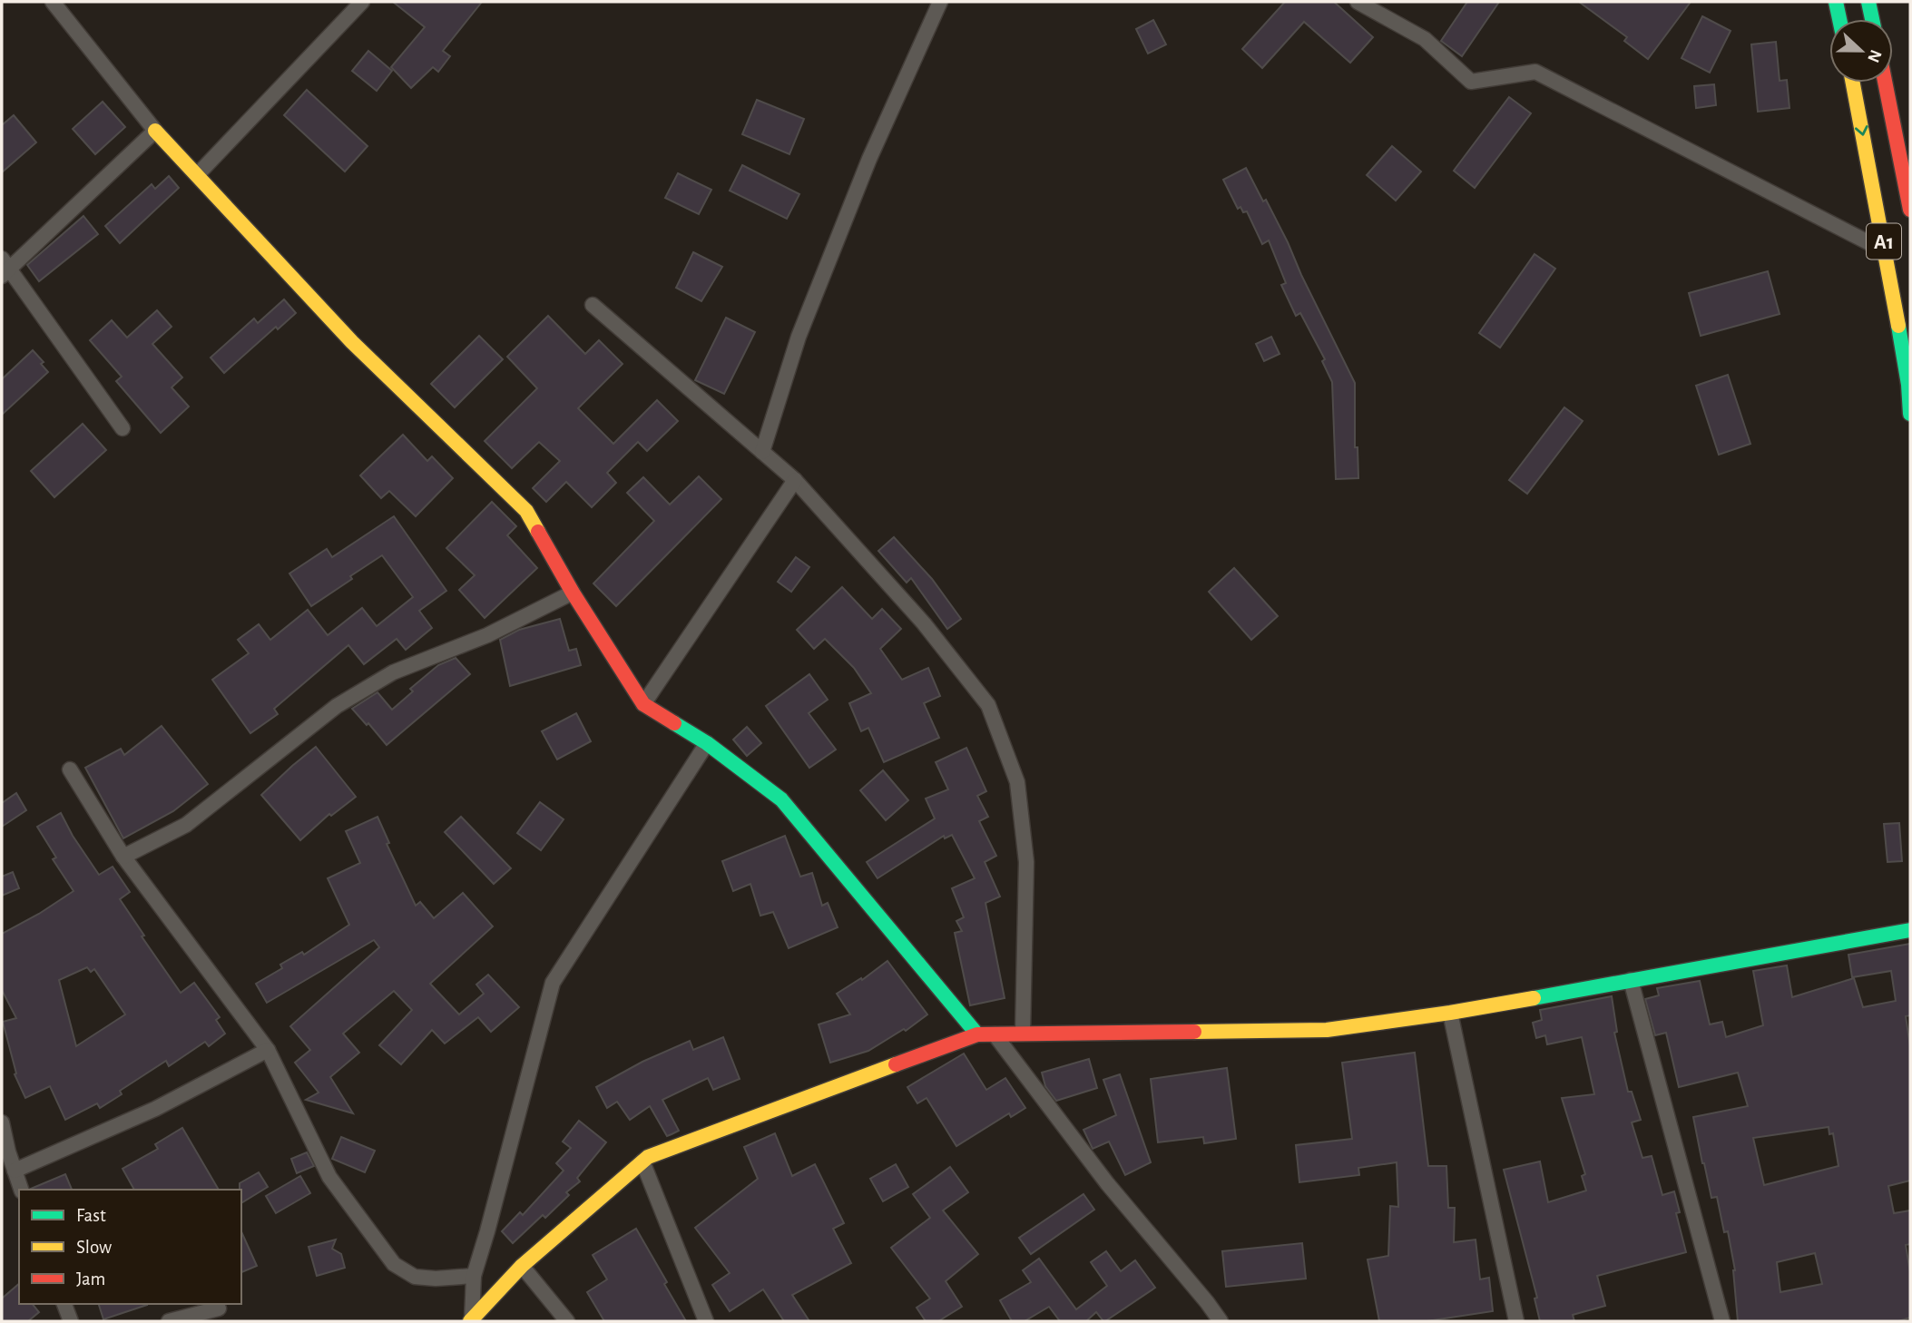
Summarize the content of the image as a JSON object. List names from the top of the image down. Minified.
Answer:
{"streets":{"main road":["A1"]},"legend":["Fast","Slow","Jam"],"north":"right"}
